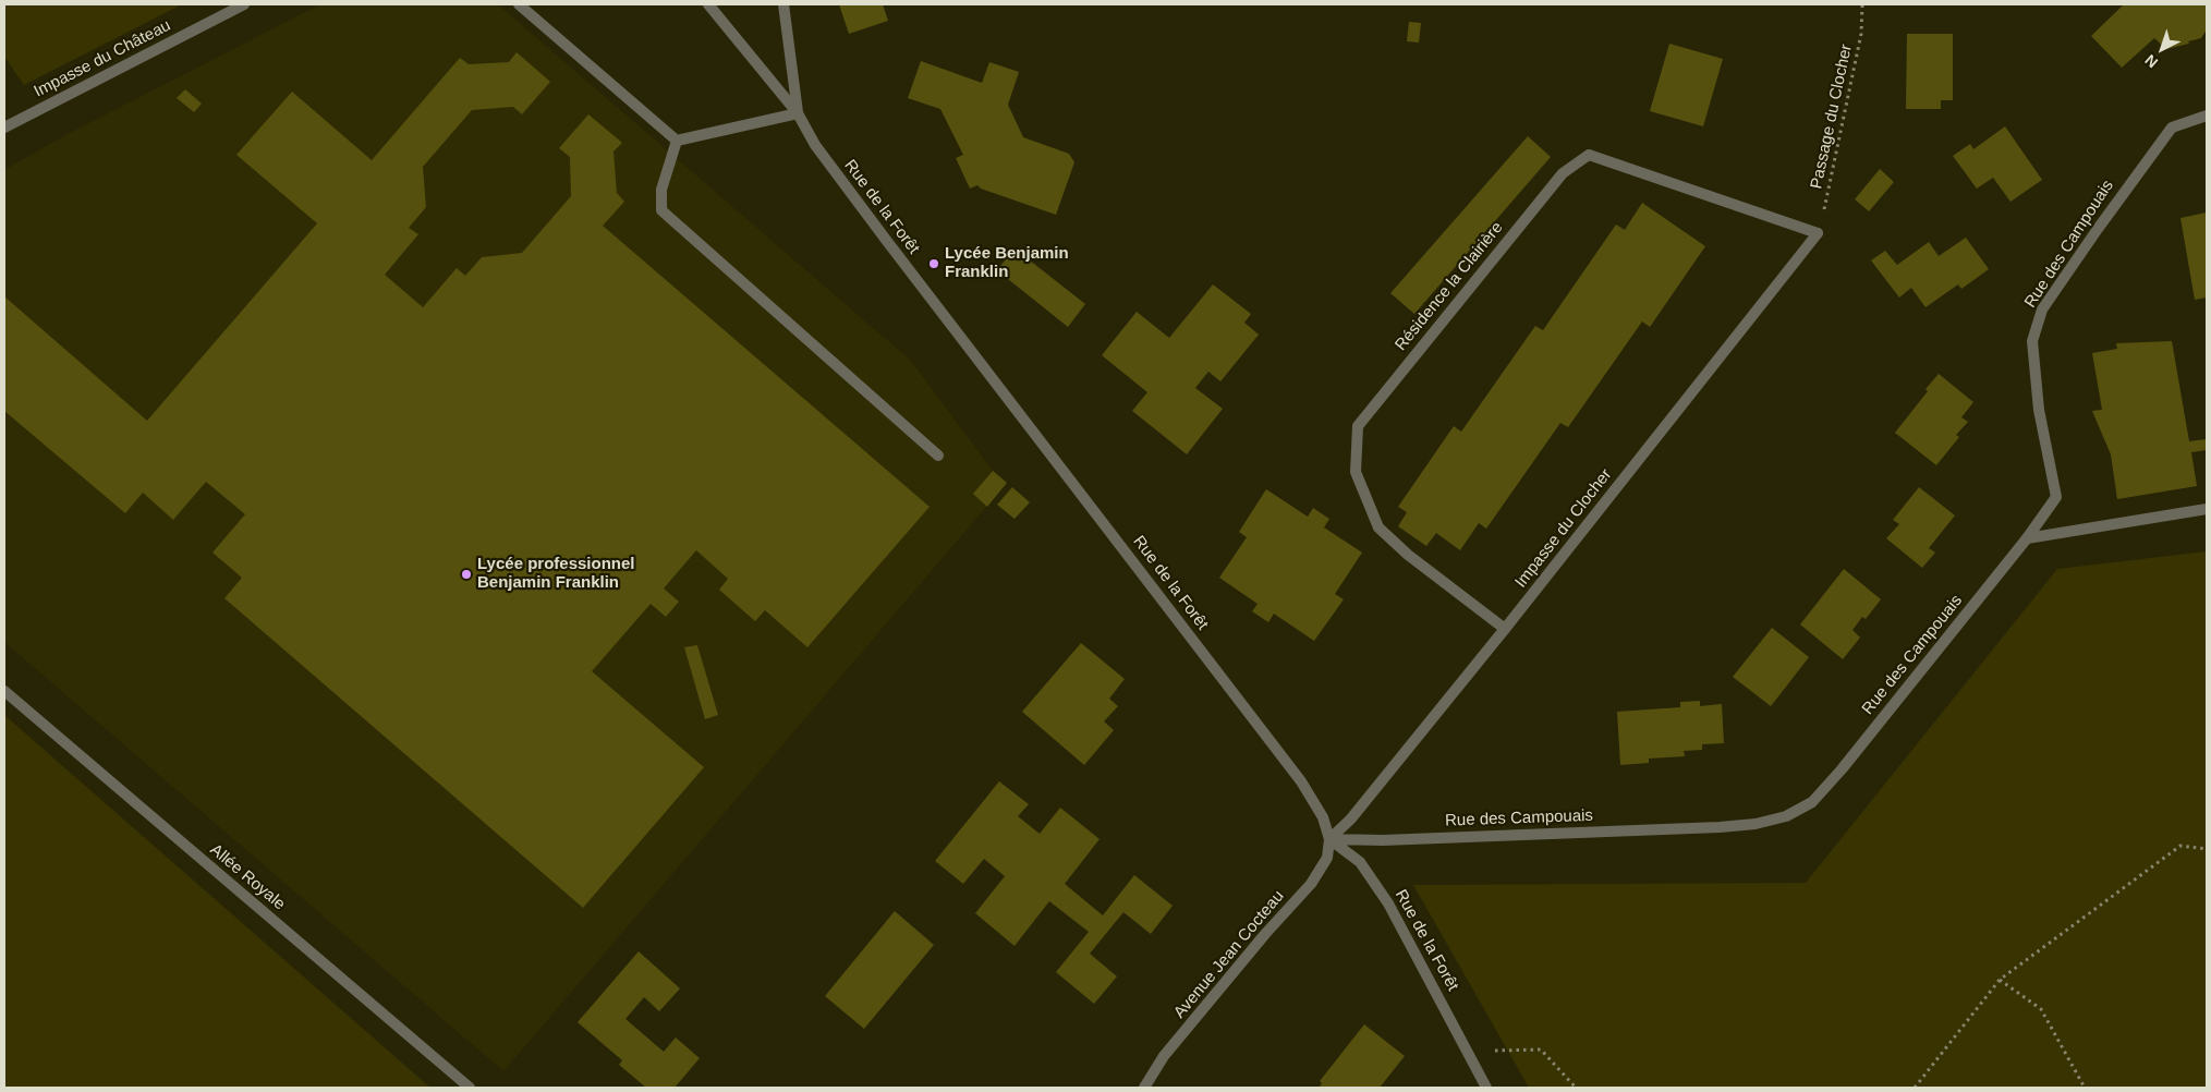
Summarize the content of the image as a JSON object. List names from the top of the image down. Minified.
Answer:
{"streets":{"street":["Impasse du Château","Rue de la Forêt","Rue des Campouais","Résidence la Clairière","Impasse du Clocher","Allée Royale","Avenue Jean Cocteau"],"path":["Passage du Clocher"]},"crossings":[["Passage du Clocher","Résidence la Clairière"],["Passage du Clocher","Impasse du Clocher"],["Rue de la Forêt","Rue des Campouais"],["Rue de la Forêt","Impasse du Clocher"],["Rue de la Forêt","Avenue Jean Cocteau"],["Rue des Campouais","Impasse du Clocher"],["Rue des Campouais","Avenue Jean Cocteau"],["Résidence la Clairière","Impasse du Clocher"],["Impasse du Clocher","Avenue Jean Cocteau"]],"places":["Lycée Benjamin Franklin","Lycée professionnel Benjamin Franklin"],"north":"bottom left"}
